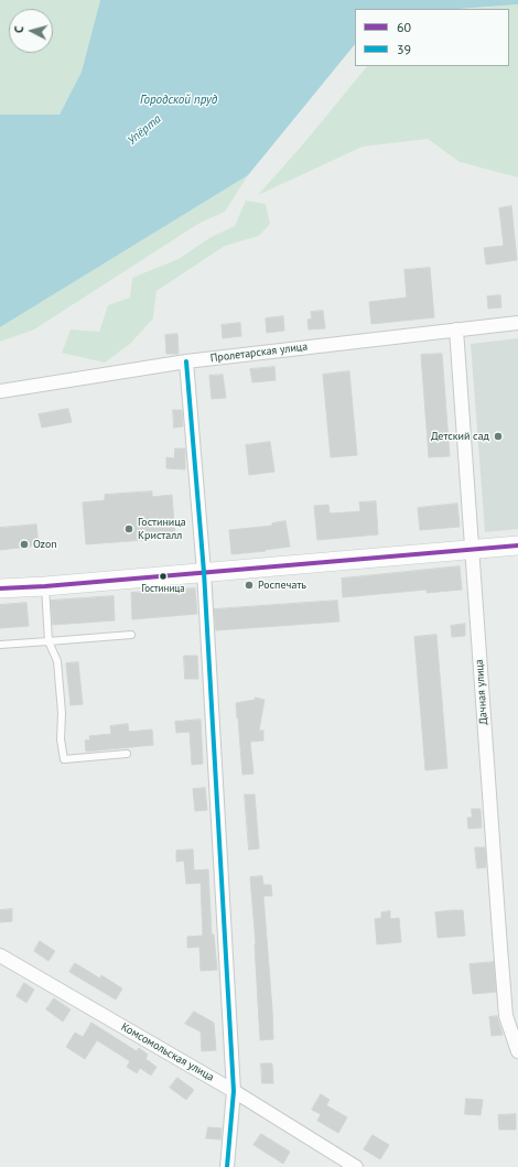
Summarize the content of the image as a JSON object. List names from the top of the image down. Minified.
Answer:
{"streets":{"street":["Пролетарская улица","Дачная улица","Комсомольская улица"]},"crossings":[["Пролетарская улица","Дачная улица"]],"water":["Городской пруд","Упёрта"],"places":["Детский сад","Гостиница Кристалл","Ozon","Гостиница","Роспечать"],"lines":["transit line 39","transit line 60"],"legend":["60","39"],"north":"left"}
